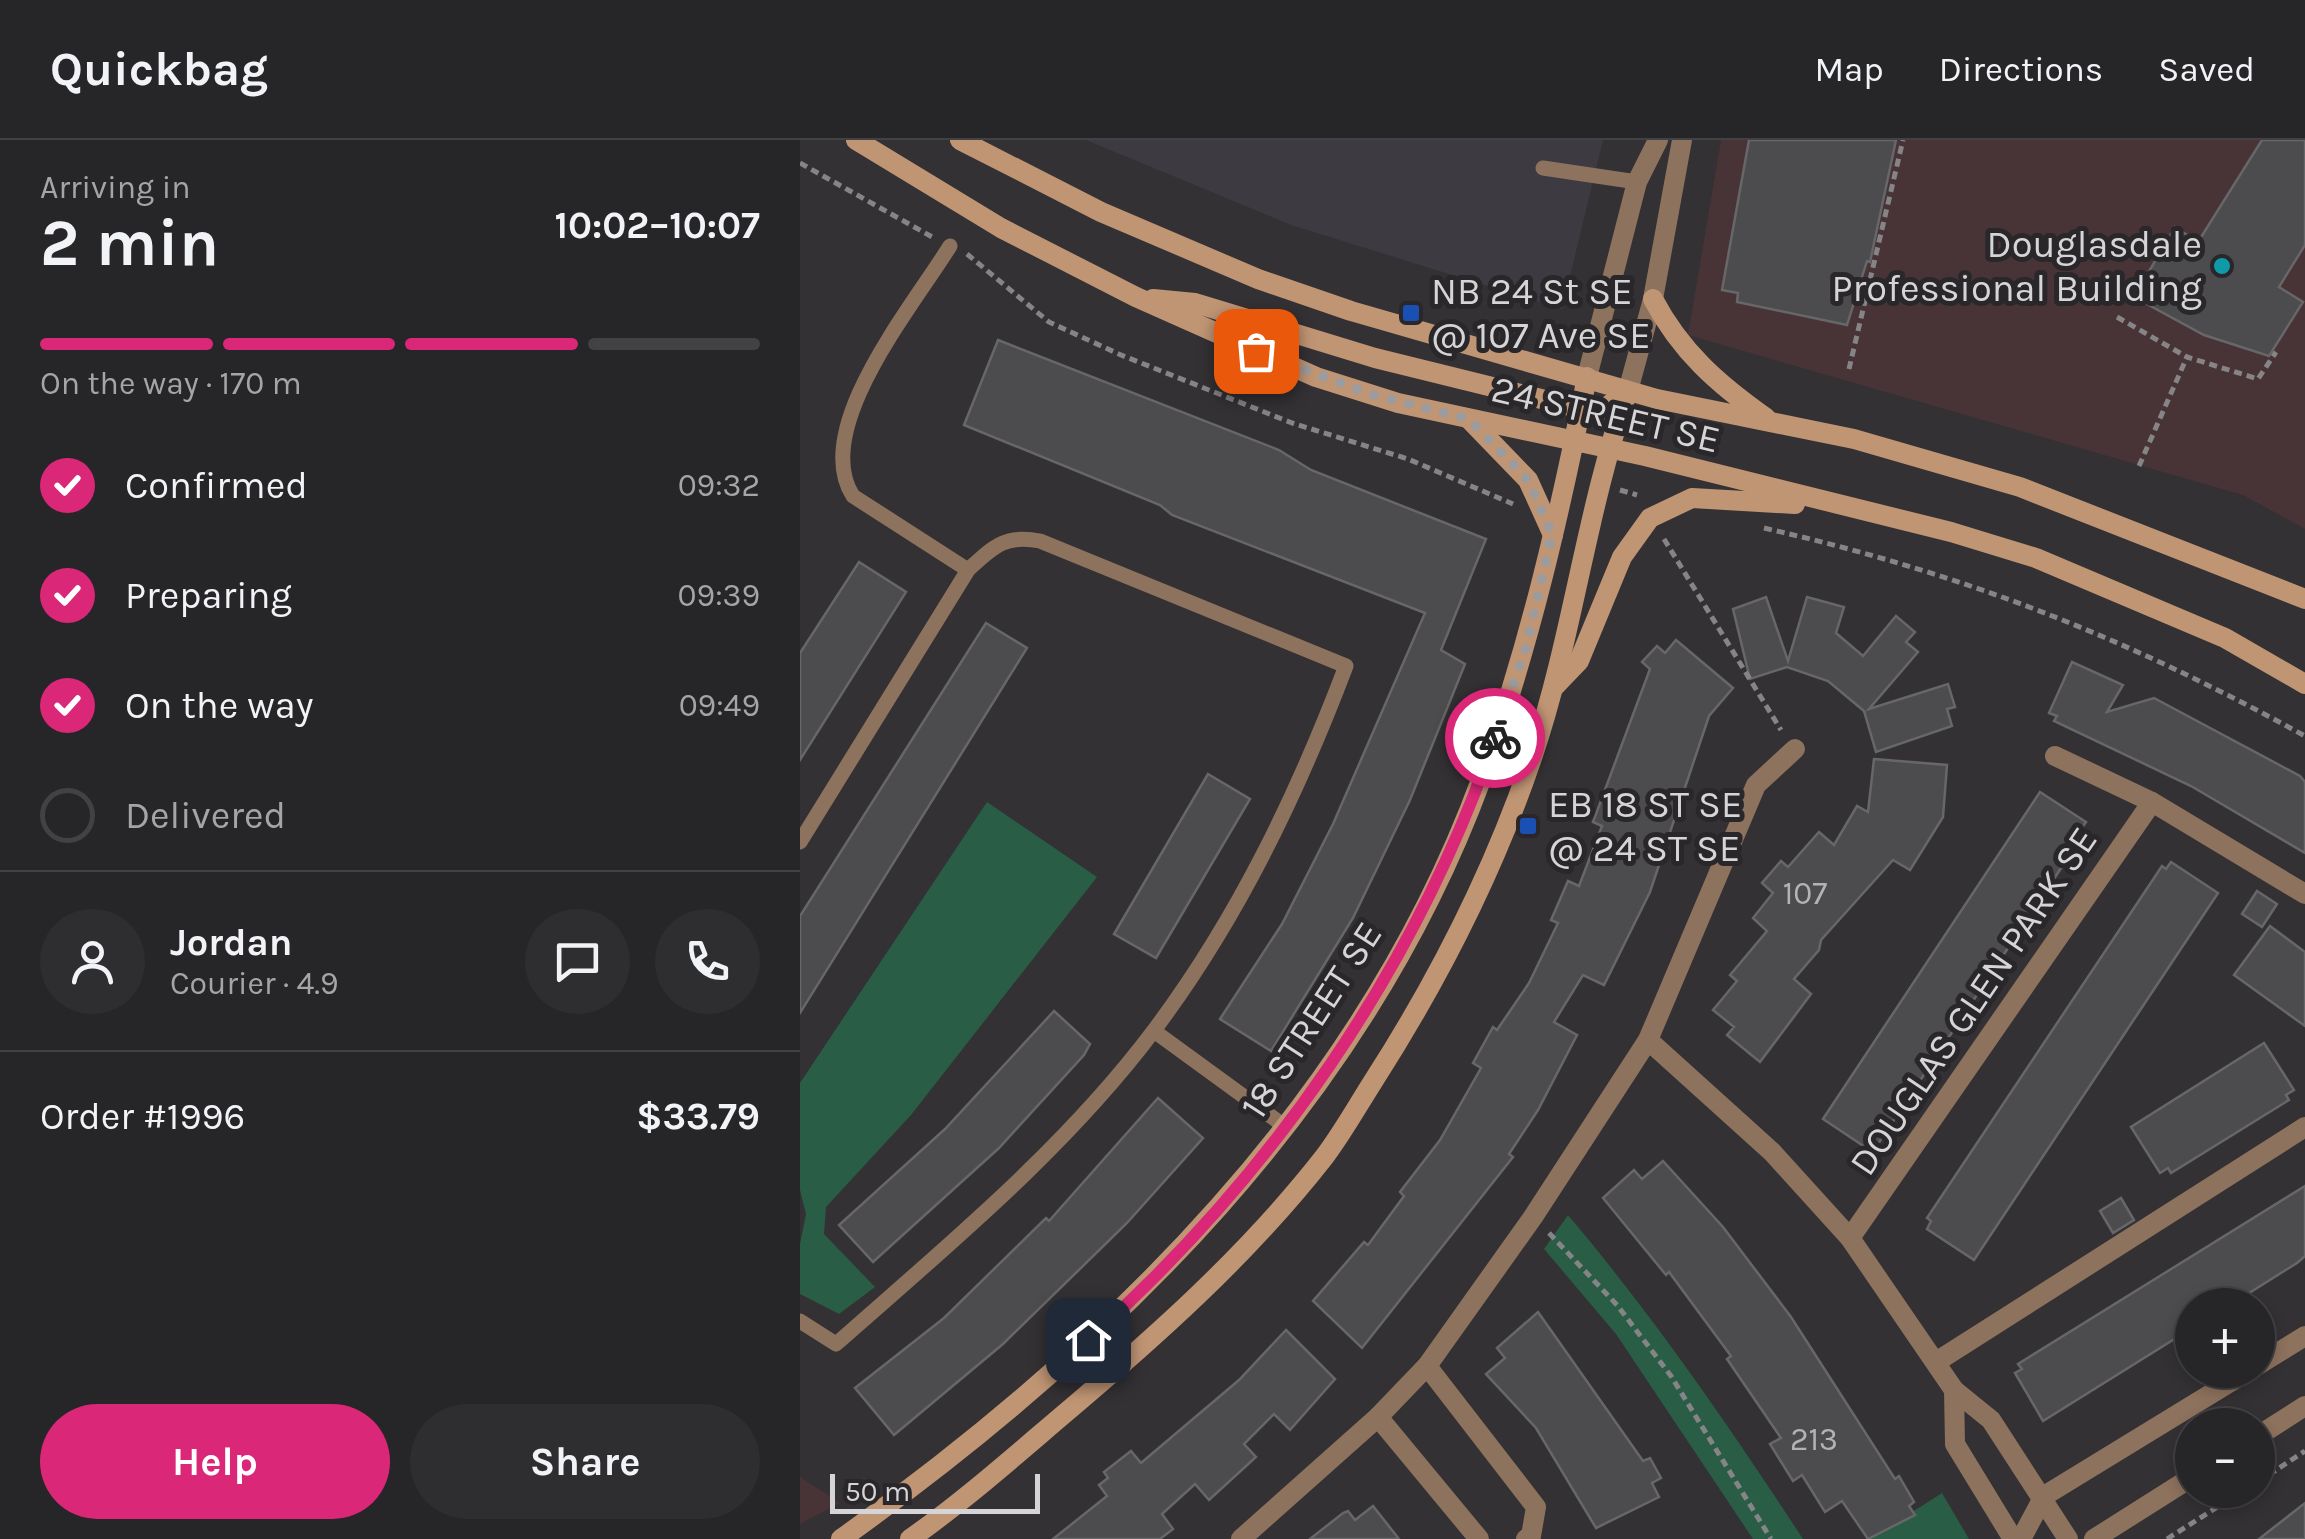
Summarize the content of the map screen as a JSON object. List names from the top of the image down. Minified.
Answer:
{"streets":{"main road":["24 STREET SE","18 STREET SE"],"street":["DOUGLAS GLEN PARK SE"]},"crossings":[["24 STREET SE","18 STREET SE"]],"places":{"other":["Douglasdale Professional Building"],"transit":["NB 24 St SE @ 107 Ave SE","EB 18 ST SE @ 24 ST SE"]},"house_numbers":["107","213"],"scale_bar":"50 m","page":{"header":"Quickbag","nav":["Map","Directions","Saved"],"heading":["2 min","Arriving in","10:02–10:07"],"panel":["Jordan","Courier · 4.9","Order #1996","$33.79"],"bar":"On the way · 170 m","list":[["Confirmed","09:32"],["Preparing","09:39"],["On the way","09:49"],"Delivered"],"map_buttons":["+","−"],"buttons":["Help","Share"],"scale":"50 m"}}
